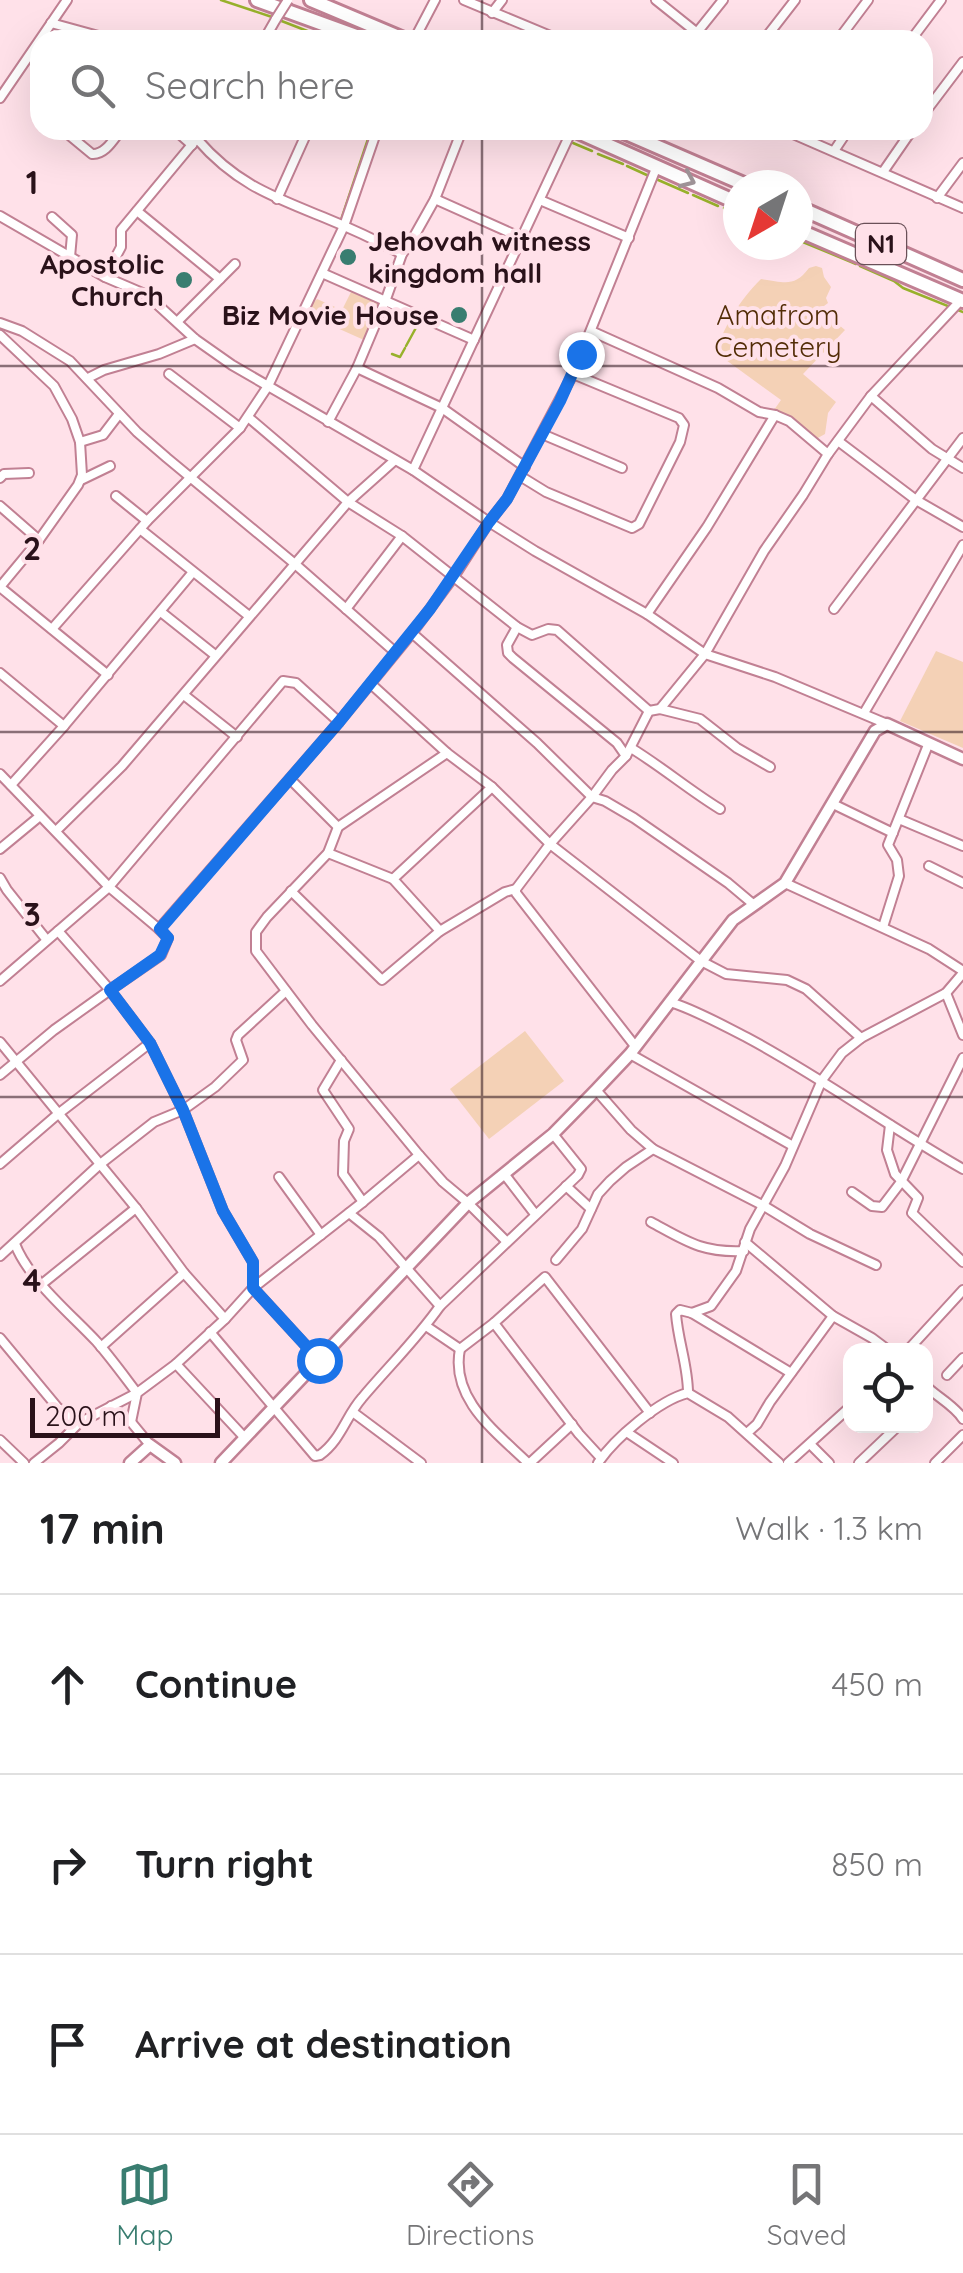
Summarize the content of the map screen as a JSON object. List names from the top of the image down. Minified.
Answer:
{"streets":{"highway":["N1"]},"parks":["Amafrom Cemetery"],"places":["Jehovah witness kingdom hall","Apostolic Church","Biz Movie House"],"scale_bar":"200 m","north":"bottom left","page":{"search":"Search here","scale":"200 m","heading":["17 min","Walk · 1.3 km"],"list":[["Continue","450 m"],["Turn right","850 m"],"Arrive at destination"],"nav":["Map","Directions","Saved"]},"grid":{"rows":["1","2","3","4"]}}
